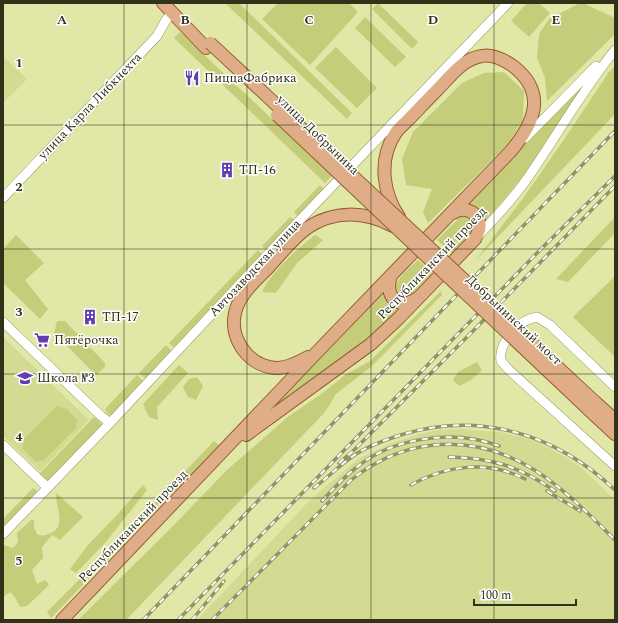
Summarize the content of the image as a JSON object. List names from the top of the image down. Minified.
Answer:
{"streets":{"main road":["улица Добрынина","Республиканский проезд","Добрынинский мост"],"street":["улица Карла Либкнехта","Автозаводская улица"]},"crossings":[["улица Карла Либкнехта","улица Добрынина"],["улица Добрынина","Добрынинский мост"]],"places":{"restaurant":["ПиццаФабрика"],"building":["ТП-16","ТП-17"],"supermarket":["Пятёрочка"],"school or university":["Школа №3"]},"scale_bar":"100 m","grid":{"columns":["A","B","C","D","E"],"rows":["1","2","3","4","5"]}}
